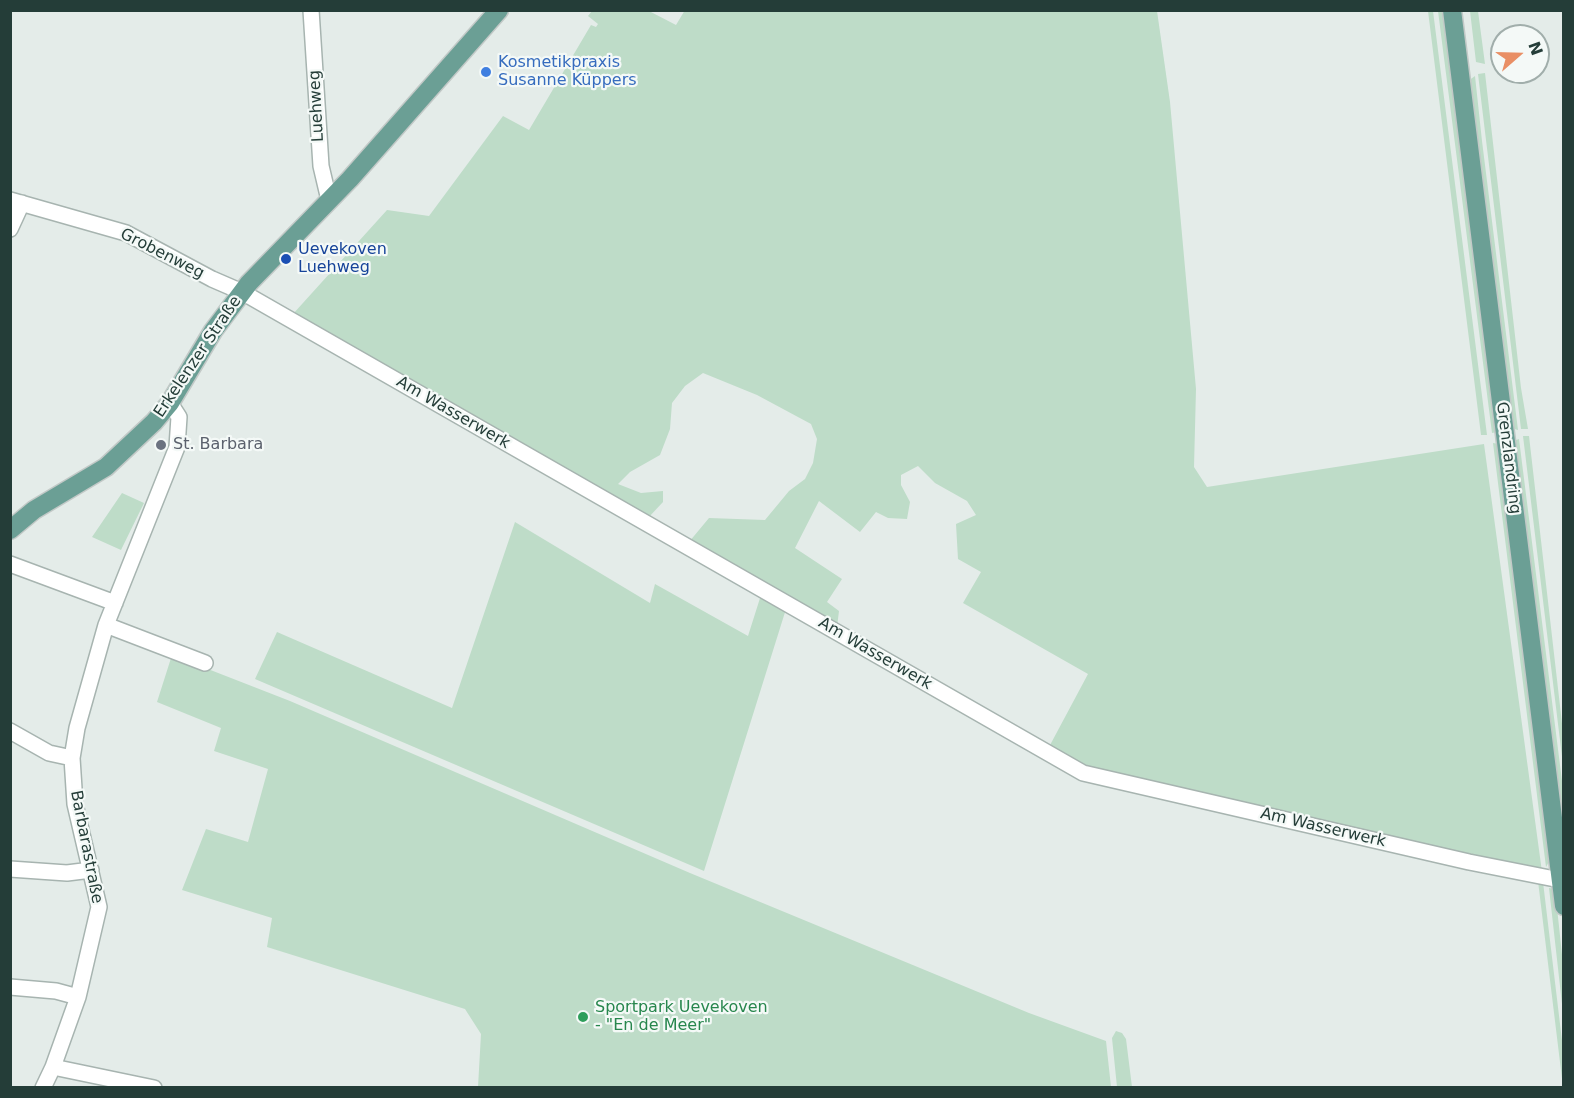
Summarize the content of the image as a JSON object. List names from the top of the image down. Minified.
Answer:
{"streets":{"main road":["Erkelenzer Straße","Grenzlandring"],"street":["Luehweg","Grobenweg","Am Wasserwerk","Barbarastraße"]},"crossings":[["Luehweg","Erkelenzer Straße"],["Grobenweg","Erkelenzer Straße"],["Grobenweg","Am Wasserwerk"],["Erkelenzer Straße","Am Wasserwerk"],["Erkelenzer Straße","Barbarastraße"],["Am Wasserwerk","Grenzlandring"]],"places":["Kosmetikpraxis Susanne Küppers","Uevekoven Luehweg","St. Barbara","Sportpark Uevekoven - \"En de Meer\""],"north":"right"}
